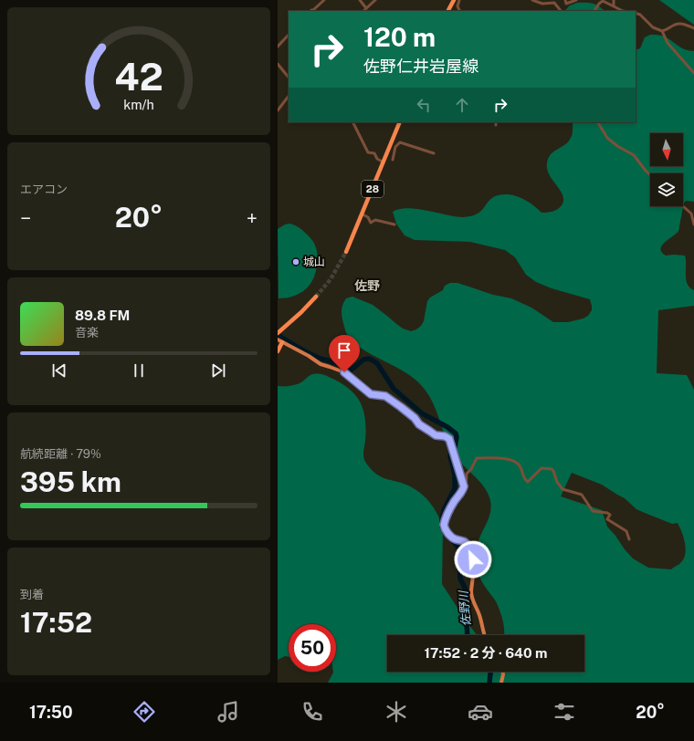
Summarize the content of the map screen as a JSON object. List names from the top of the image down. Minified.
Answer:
{"streets":{"highway":["28"]},"districts":["佐野"],"water":["佐野川"],"places":["城山"],"north":"bottom","page":{"turn":["120 m","佐野仁井岩屋線"],"tile":["エアコン",["航続距離 · 79%","395 km"],["到着","17:52"]],"heat":["−","20°","+"],"song":["89.8 FM","音楽"],"limit":"50","trip":"17:52 · 2 分 · 640 m","tabs":["17:50","20°"],"gauge":["42","km/h"]}}
